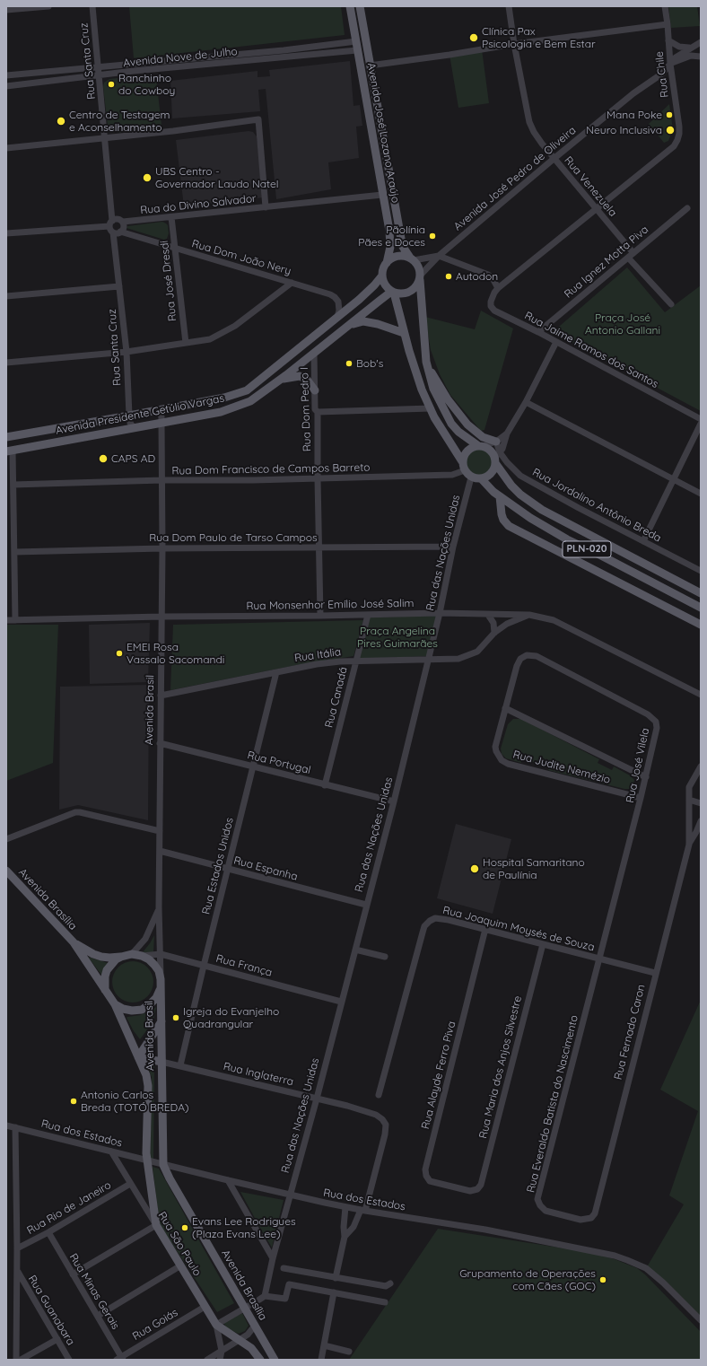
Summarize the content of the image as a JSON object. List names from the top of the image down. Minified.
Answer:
{"streets":{"main road":["Avenida José Lozano Araújo","Avenida Presidente Getúlio Vargas","PLN-020","Avenida Brasil","Avenida Brasília","Rua São Paulo"],"street":["Avenida Nove de Julho","Rua Santa Cruz","Rua Chile","Avenida José Pedro de Oliveira","Rua Venezuela","Rua do Divino Salvador","Rua Dom João Nery","Rua Ignez Motta Piva","Rua José Dresdi","Rua Jaime Ramos dos Santos","Rua Dom Pedro I","Rua Dom Francisco de Campos Barreto","Rua Jordalino Antônio Breda","Rua Dom Paulo de Tarso Campos","Rua das Nações Unidas","Rua Monsenhor Emílio José Salim","Rua Itália","Rua Canadá","Rua Portugal","Rua José Vilela","Rua Judite Nemézio","Rua Estados Unidos","Rua Espanha","Rua Joaquim Moysés de Souza","Rua França","Rua Fernado Caron","Rua Maria dos Anjos Silvestre","Rua Inglaterra","Rua Alayde Ferro Piva","Rua Everaldo Batista do Nascimento","Rua dos Estados","Rua Rio de Janeiro","Rua Minas Gerais","Rua Guanabara","Rua Goiás"]},"crossings":[["Avenida Nove de Julho","Rua Santa Cruz"],["Avenida Nove de Julho","Avenida José Lozano Araújo"],["Rua Santa Cruz","Rua do Divino Salvador"],["Rua Santa Cruz","Rua Dom João Nery"],["Rua Santa Cruz","Avenida Presidente Getúlio Vargas"],["Rua Chile","Avenida José Pedro de Oliveira"],["Rua Chile","Rua Jaime Ramos dos Santos"],["Avenida José Lozano Araújo","Avenida José Pedro de Oliveira"],["Avenida José Lozano Araújo","Rua do Divino Salvador"],["Avenida José Lozano Araújo","Avenida Presidente Getúlio Vargas"],["Avenida José Lozano Araújo","PLN-020"],["Avenida José Pedro de Oliveira","Rua Venezuela"],["Avenida José Pedro de Oliveira","Avenida Presidente Getúlio Vargas"],["Avenida José Pedro de Oliveira","PLN-020"],["Rua Venezuela","Rua Ignez Motta Piva"],["Rua Venezuela","Rua Jaime Ramos dos Santos"],["Rua do Divino Salvador","Rua José Dresdi"],["Rua Dom João Nery","Rua José Dresdi"],["Rua Dom João Nery","Avenida Presidente Getúlio Vargas"],["Rua Ignez Motta Piva","Rua Jaime Ramos dos Santos"],["Rua Dom Pedro I","Avenida Presidente Getúlio Vargas"],["Rua Dom Pedro I","Rua Dom Francisco de Campos Barreto"],["Rua Dom Pedro I","Rua Dom Paulo de Tarso Campos"],["Rua Dom Pedro I","Rua Monsenhor Emílio José Salim"],["Avenida Presidente Getúlio Vargas","PLN-020"],["Avenida Presidente Getúlio Vargas","Avenida Brasil"],["Rua Dom Francisco de Campos Barreto","Rua Jordalino Antônio Breda"],["Rua Dom Francisco de Campos Barreto","PLN-020"],["Rua Dom Francisco de Campos Barreto","Rua das Nações Unidas"],["Rua Dom Francisco de Campos Barreto","Avenida Brasil"],["Rua Jordalino Antônio Breda","PLN-020"],["Rua Jordalino Antônio Breda","Rua das Nações Unidas"],["Rua Dom Paulo de Tarso Campos","Rua das Nações Unidas"],["Rua Dom Paulo de Tarso Campos","Avenida Brasil"],["PLN-020","Rua das Nações Unidas"],["Rua das Nações Unidas","Rua Monsenhor Emílio José Salim"],["Rua das Nações Unidas","Rua Itália"],["Rua das Nações Unidas","Rua Portugal"],["Rua das Nações Unidas","Rua Espanha"],["Rua das Nações Unidas","Rua França"],["Rua das Nações Unidas","Rua Inglaterra"],["Rua das Nações Unidas","Rua dos Estados"],["Rua Monsenhor Emílio José Salim","Rua Itália"],["Rua Monsenhor Emílio José Salim","Rua Canadá"],["Rua Monsenhor Emílio José Salim","Avenida Brasil"],["Rua Itália","Rua Canadá"],["Rua Itália","Avenida Brasil"],["Rua Itália","Rua Estados Unidos"],["Rua Canadá","Rua Portugal"],["Avenida Brasil","Rua Portugal"],["Avenida Brasil","Rua Espanha"],["Avenida Brasil","Avenida Brasília"],["Avenida Brasil","Rua França"],["Avenida Brasil","Rua Inglaterra"],["Avenida Brasil","Rua dos Estados"],["Rua Portugal","Rua Estados Unidos"],["Rua José Vilela","Rua Judite Nemézio"],["Rua José Vilela","Rua Joaquim Moysés de Souza"],["Rua José Vilela","Rua Everaldo Batista do Nascimento"],["Rua Estados Unidos","Rua Espanha"],["Rua Estados Unidos","Rua França"],["Rua Estados Unidos","Rua Inglaterra"],["Avenida Brasília","Rua França"],["Avenida Brasília","Rua dos Estados"],["Rua Joaquim Moysés de Souza","Rua Fernado Caron"],["Rua Joaquim Moysés de Souza","Rua Maria dos Anjos Silvestre"],["Rua Joaquim Moysés de Souza","Rua Alayde Ferro Piva"],["Rua Joaquim Moysés de Souza","Rua Everaldo Batista do Nascimento"],["Rua Fernado Caron","Rua Everaldo Batista do Nascimento"],["Rua Maria dos Anjos Silvestre","Rua Alayde Ferro Piva"],["Rua Inglaterra","Rua dos Estados"],["Rua dos Estados","Rua São Paulo"],["Rua Rio de Janeiro","Rua São Paulo"],["Rua Rio de Janeiro","Rua Minas Gerais"],["Rua São Paulo","Rua Goiás"],["Rua Minas Gerais","Rua Goiás"]],"parks":["Praça José Antonio Gallani","Praça Angelina Pires Guimarães"],"places":["Clínica Pax Psicologia e Bem Estar","Ranchinho do Cowboy","Mana Poke","Centro de Testagem e Aconselhamento","Neuro Inclusiva","UBS Centro - Governador Laudo Natel","Pãolínia Pães e Doces","Autodon","Bob's","CAPS AD","EMEI Rosa Vassalo Sacomandi","Hospital Samaritano de Paulínia","Igreja do Evanjelho Quadrangular","Antonio Carlos Breda (TOTÓ BREDA)","Evans Lee Rodrigues (Plaza Evans Lee)","Grupamento de Operações com Cães (GOC)"]}
